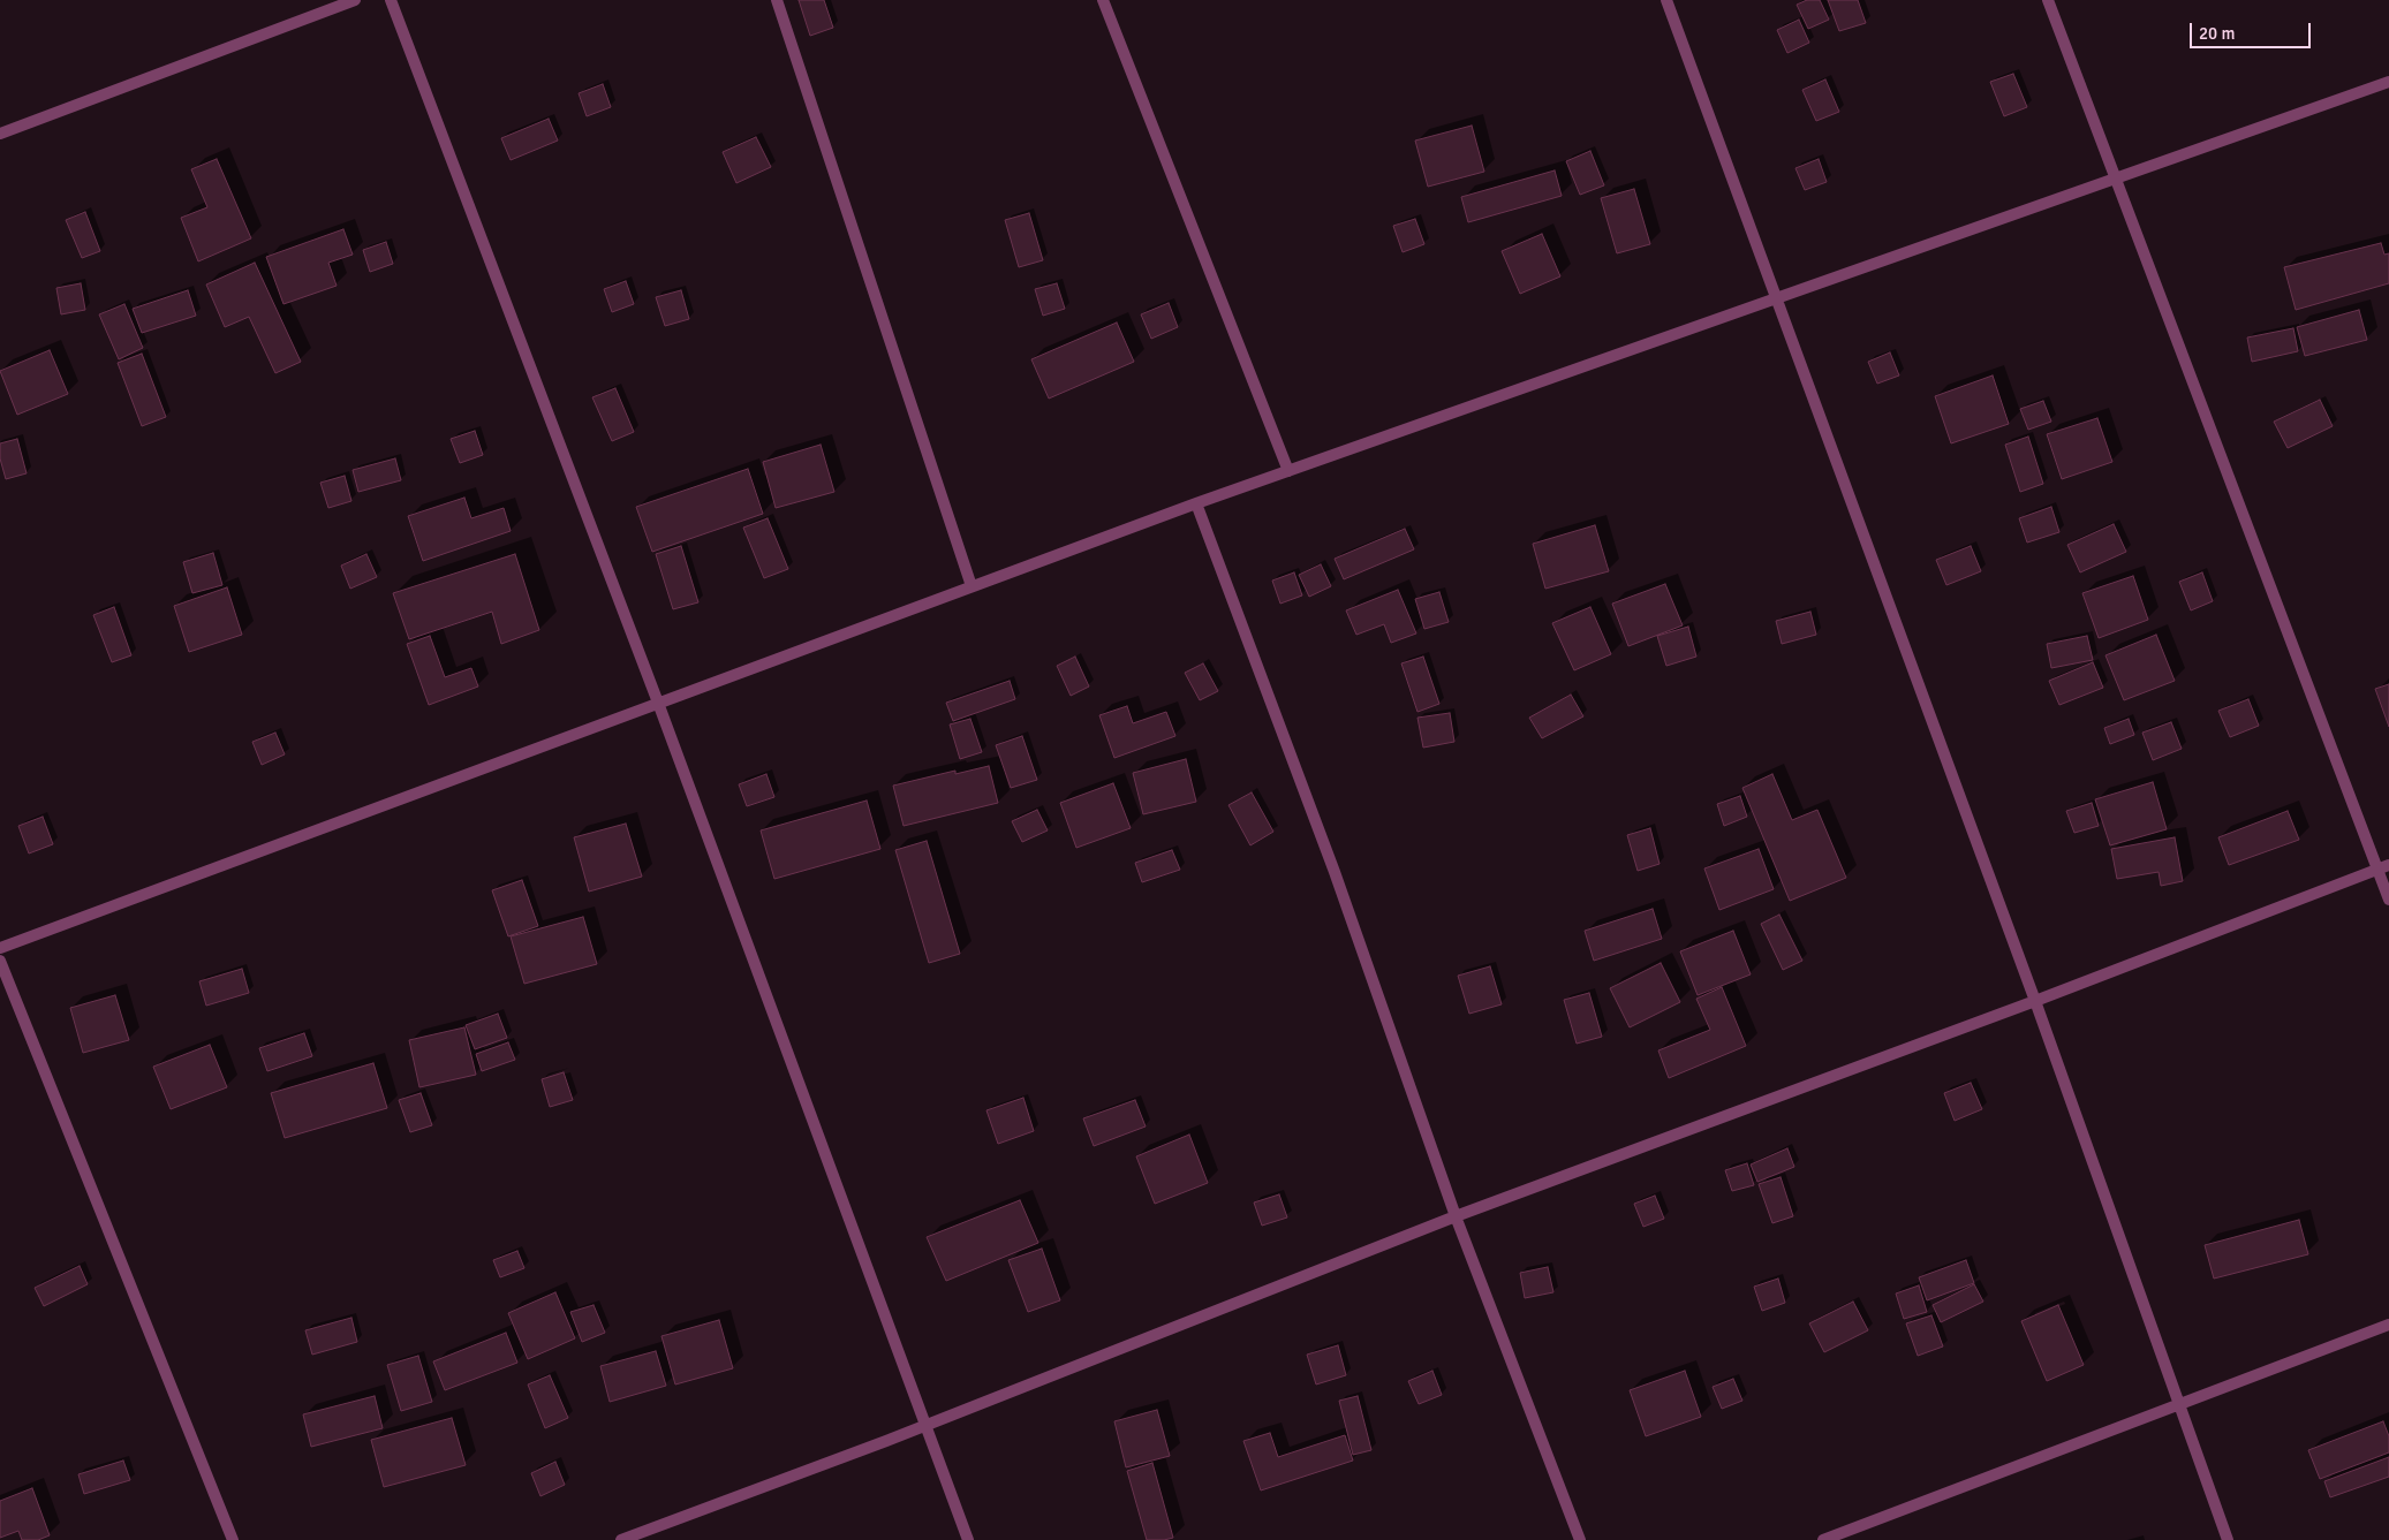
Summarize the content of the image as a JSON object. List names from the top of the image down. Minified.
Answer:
{"scale_bar":"20 m"}
